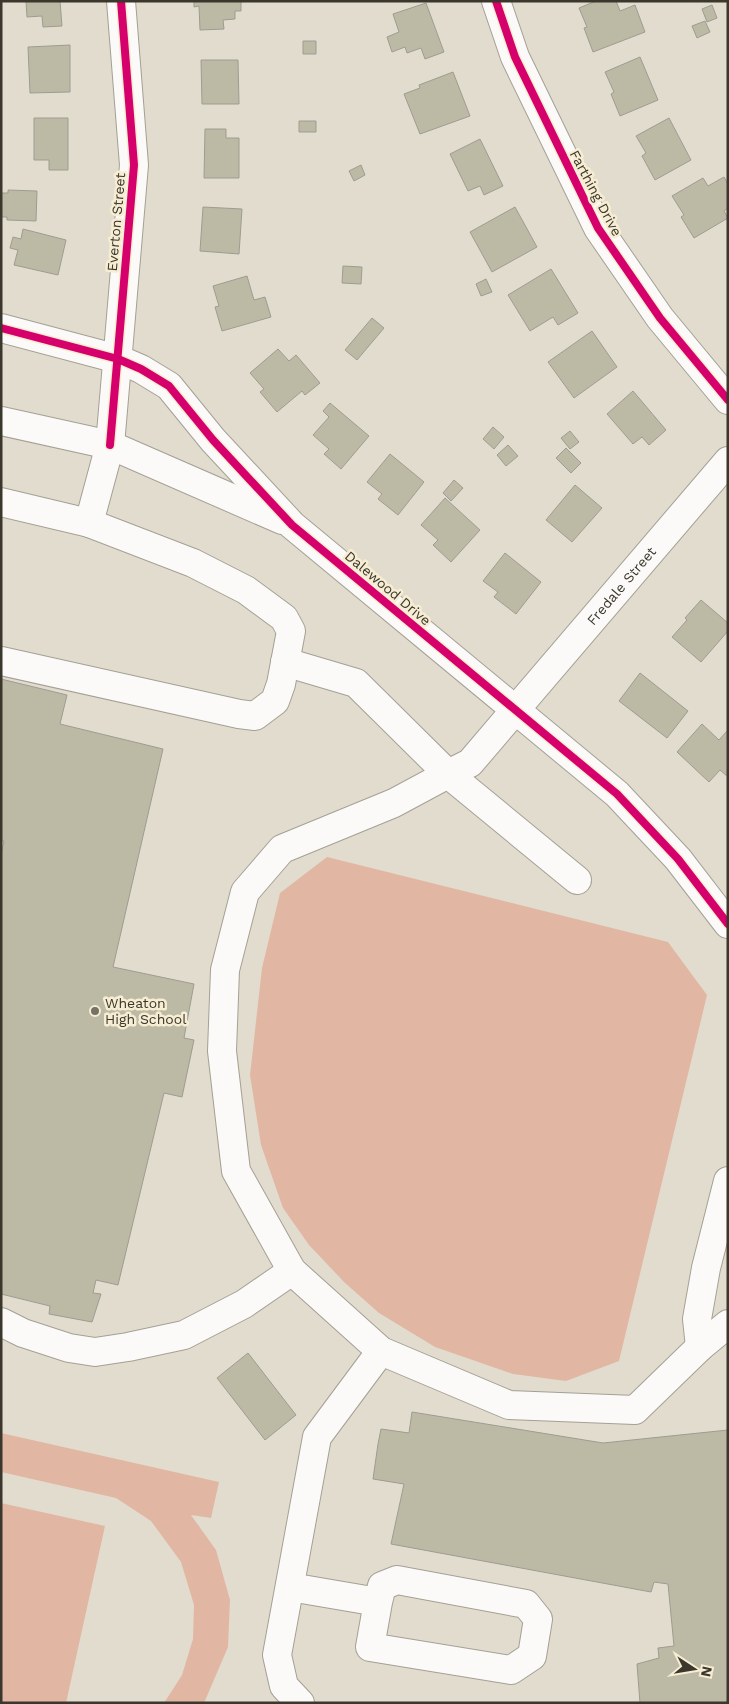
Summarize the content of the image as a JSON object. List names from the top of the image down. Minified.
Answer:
{"streets":{"street":["Farthing Drive","Everton Street","Fredale Street","Dalewood Drive"]},"crossings":[["Everton Street","Dalewood Drive"],["Fredale Street","Dalewood Drive"]],"places":["Wheaton High School"],"north":"right"}
